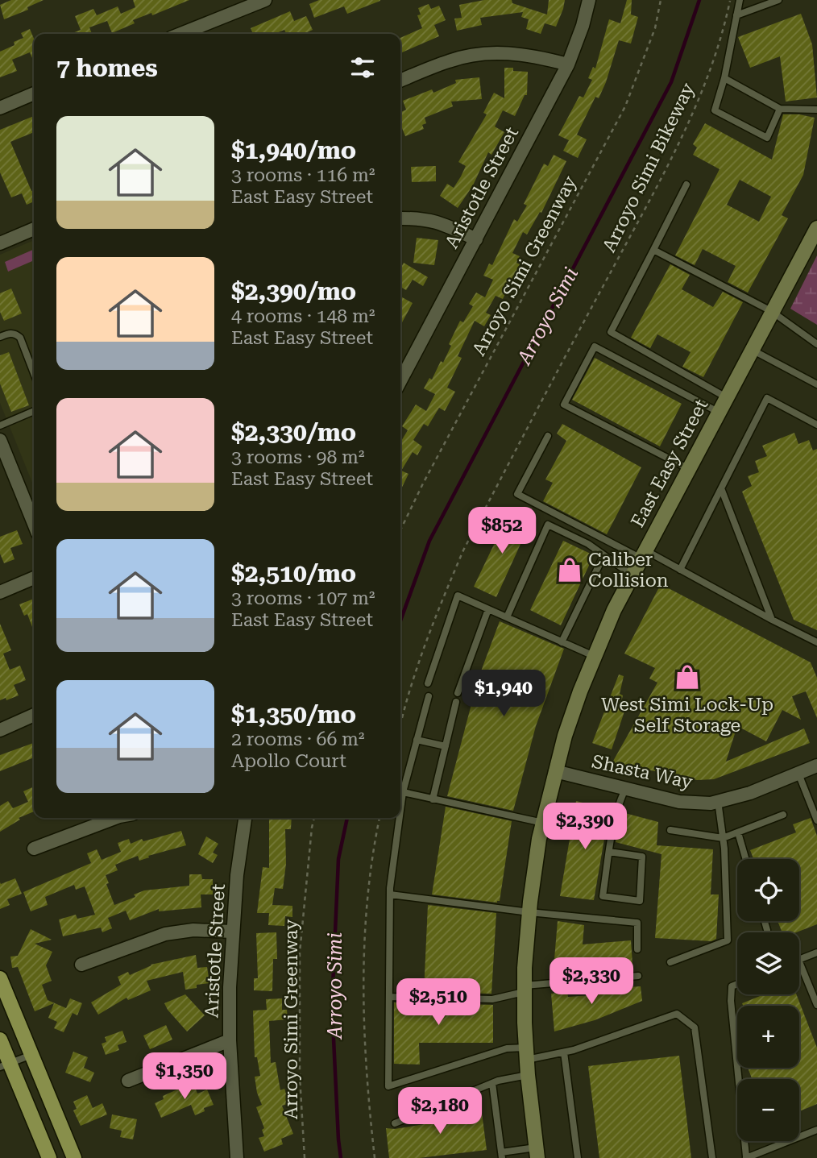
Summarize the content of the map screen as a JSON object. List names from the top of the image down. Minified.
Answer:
{"streets":{"street":["Aristotle Street","East Easy Street","Shasta Way"],"path":["Arroyo Simi Bikeway","Arroyo Simi Greenway"]},"crossings":[["East Easy Street","Shasta Way"]],"water":["Arroyo Simi"],"places":{"shop":["Caliber Collision","West Simi Lock-Up Self Storage"]},"page":{"heading":"7 homes","list":[{"name":"$1,940/mo","note":"3 rooms · 116 m² · East Easy Street"},{"name":"$2,390/mo","note":"4 rooms · 148 m² · East Easy Street"},{"name":"$2,330/mo","note":"3 rooms · 98 m² · East Easy Street"},{"name":"$2,510/mo","note":"3 rooms · 107 m² · East Easy Street"},{"name":"$1,350/mo","note":"2 rooms · 66 m² · Apollo Court"}],"price":["$852","$1,940","$2,390","$2,330","$2,510","$1,350","$2,180"],"map_buttons":["+","−"]}}
